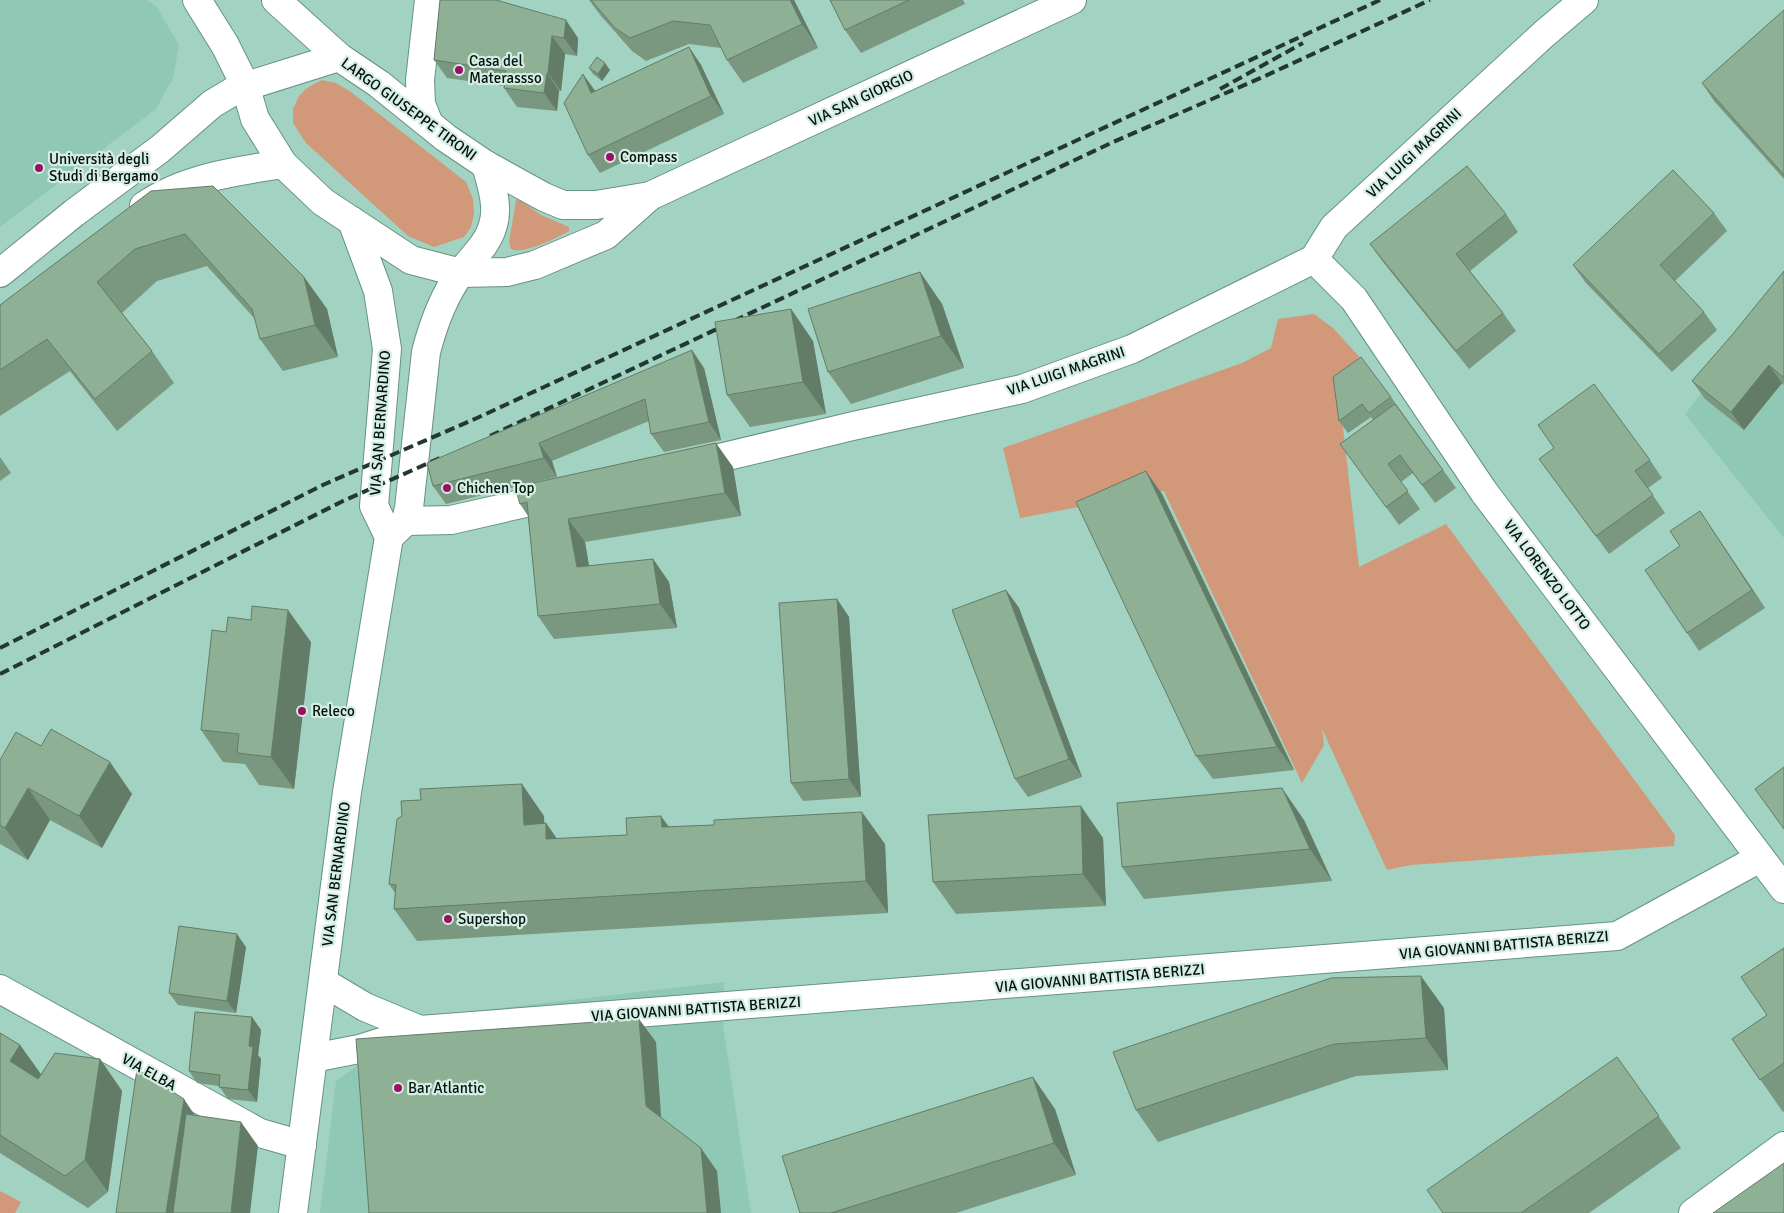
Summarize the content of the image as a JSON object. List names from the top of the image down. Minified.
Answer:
{"streets":{"street":["VIA SAN GIORGIO","LARGO GIUSEPPE TIRONI","VIA LUIGI MAGRINI","VIA SAN BERNARDINO","VIA LORENZO LOTTO","VIA GIOVANNI BATTISTA BERIZZI","VIA ELBA"]},"crossings":[["VIA SAN GIORGIO","LARGO GIUSEPPE TIRONI"],["VIA SAN GIORGIO","VIA SAN BERNARDINO"],["LARGO GIUSEPPE TIRONI","VIA SAN BERNARDINO"],["VIA LUIGI MAGRINI","VIA LORENZO LOTTO"],["VIA SAN BERNARDINO","VIA GIOVANNI BATTISTA BERIZZI"],["VIA SAN BERNARDINO","VIA ELBA"],["VIA LORENZO LOTTO","VIA GIOVANNI BATTISTA BERIZZI"]],"places":["Casa del Materassso","Compass","Università degli Studi di Bergamo","Chichen Top","Releco","Supershop","Bar Atlantic"]}
